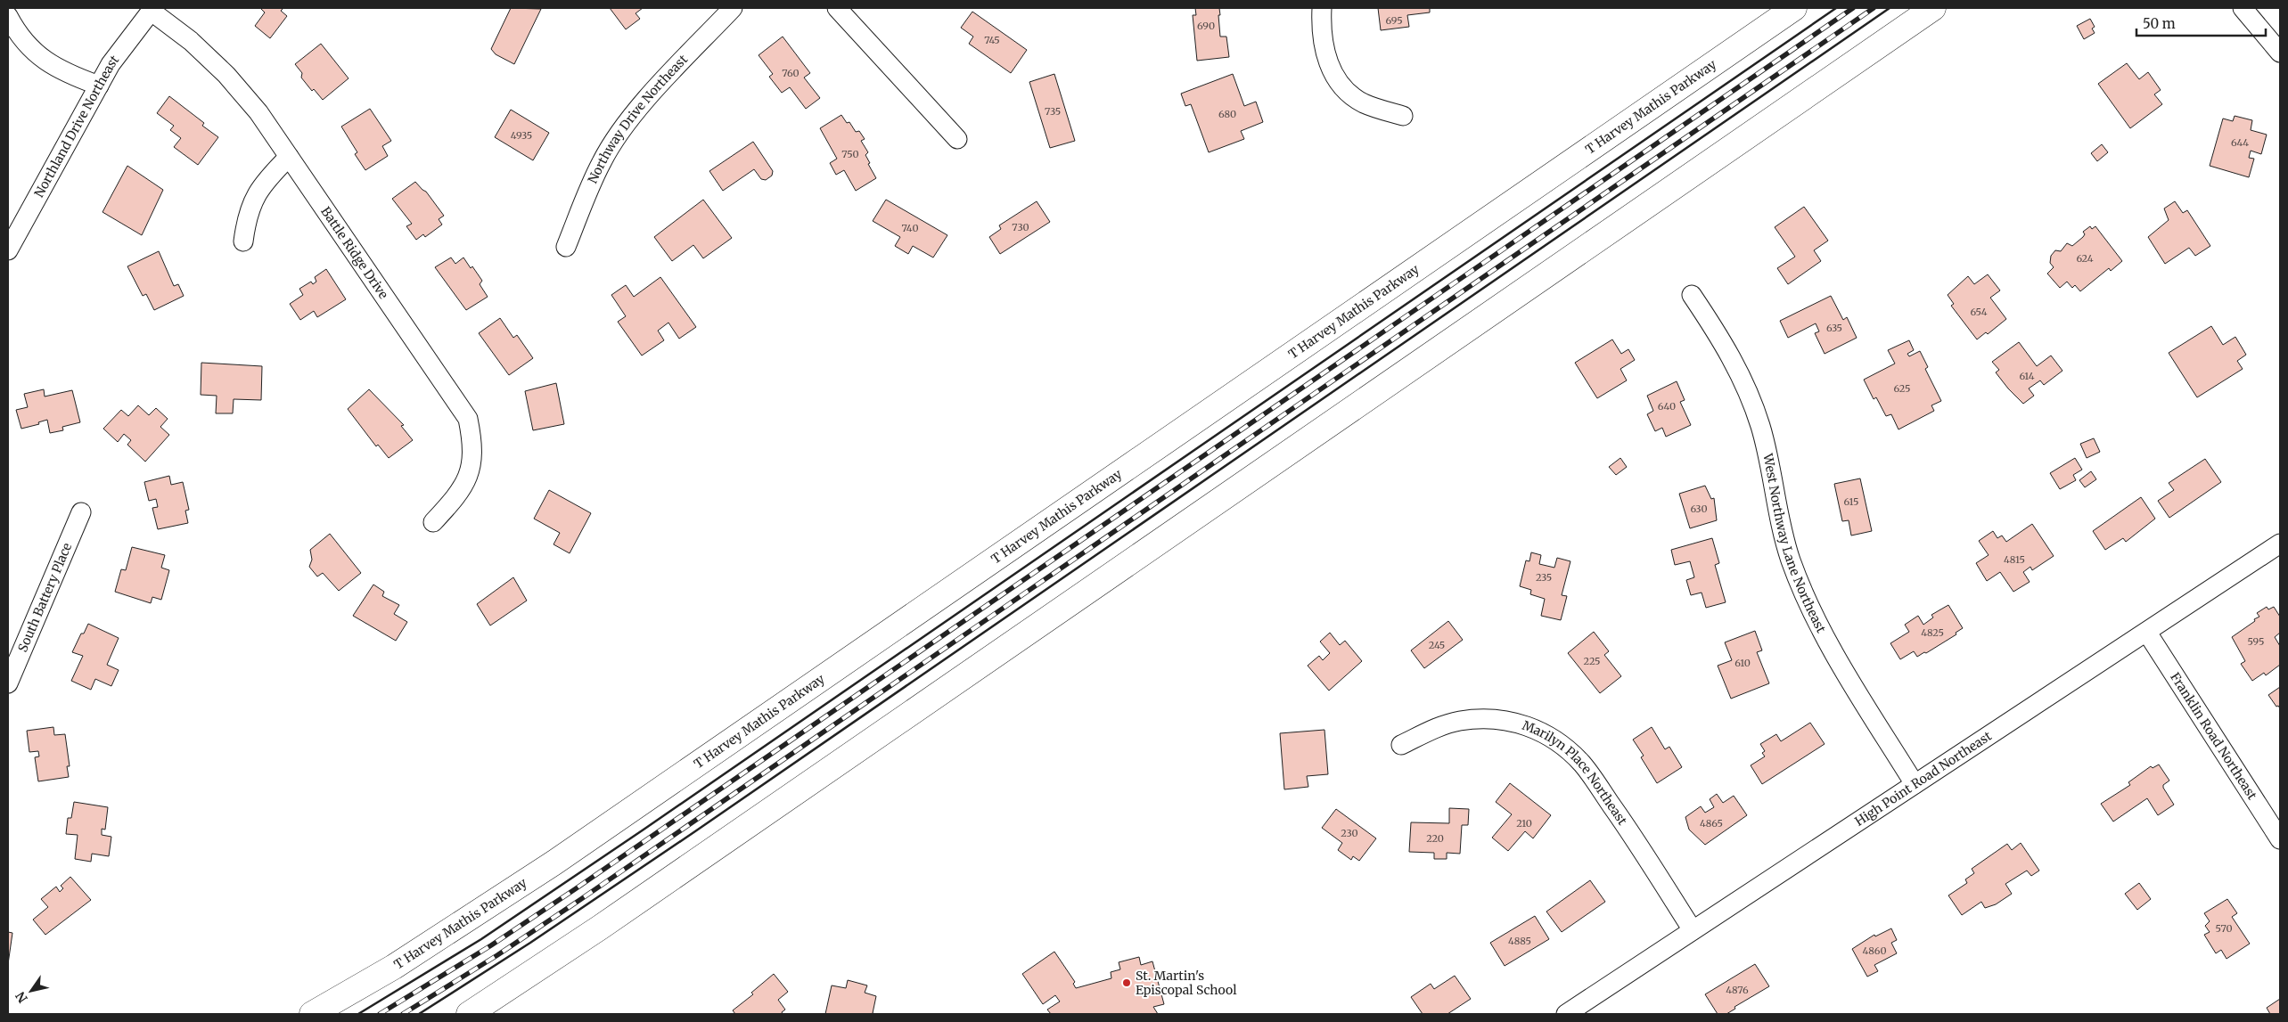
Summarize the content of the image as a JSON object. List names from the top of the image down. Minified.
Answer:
{"streets":{"highway":["T Harvey Mathis Parkway"],"street":["Northway Drive Northeast","Northland Drive Northeast","Battle Ridge Drive","West Northway Lane Northeast","South Battery Place","Franklin Road Northeast","Marilyn Place Northeast","High Point Road Northeast"]},"crossings":[["Northland Drive Northeast","Battle Ridge Drive"],["West Northway Lane Northeast","High Point Road Northeast"],["Franklin Road Northeast","High Point Road Northeast"],["Marilyn Place Northeast","High Point Road Northeast"]],"places":["St. Martin's Episcopal School"],"house_numbers":["695","690","745","760","735","680","4935","644","750","730","740","624","654","635","614","625","640","615","630","4815","235","4825","595","245","225","610","210","4865","230","220","570","4885","4860","4876"],"scale_bar":"50 m","north":"bottom left"}
